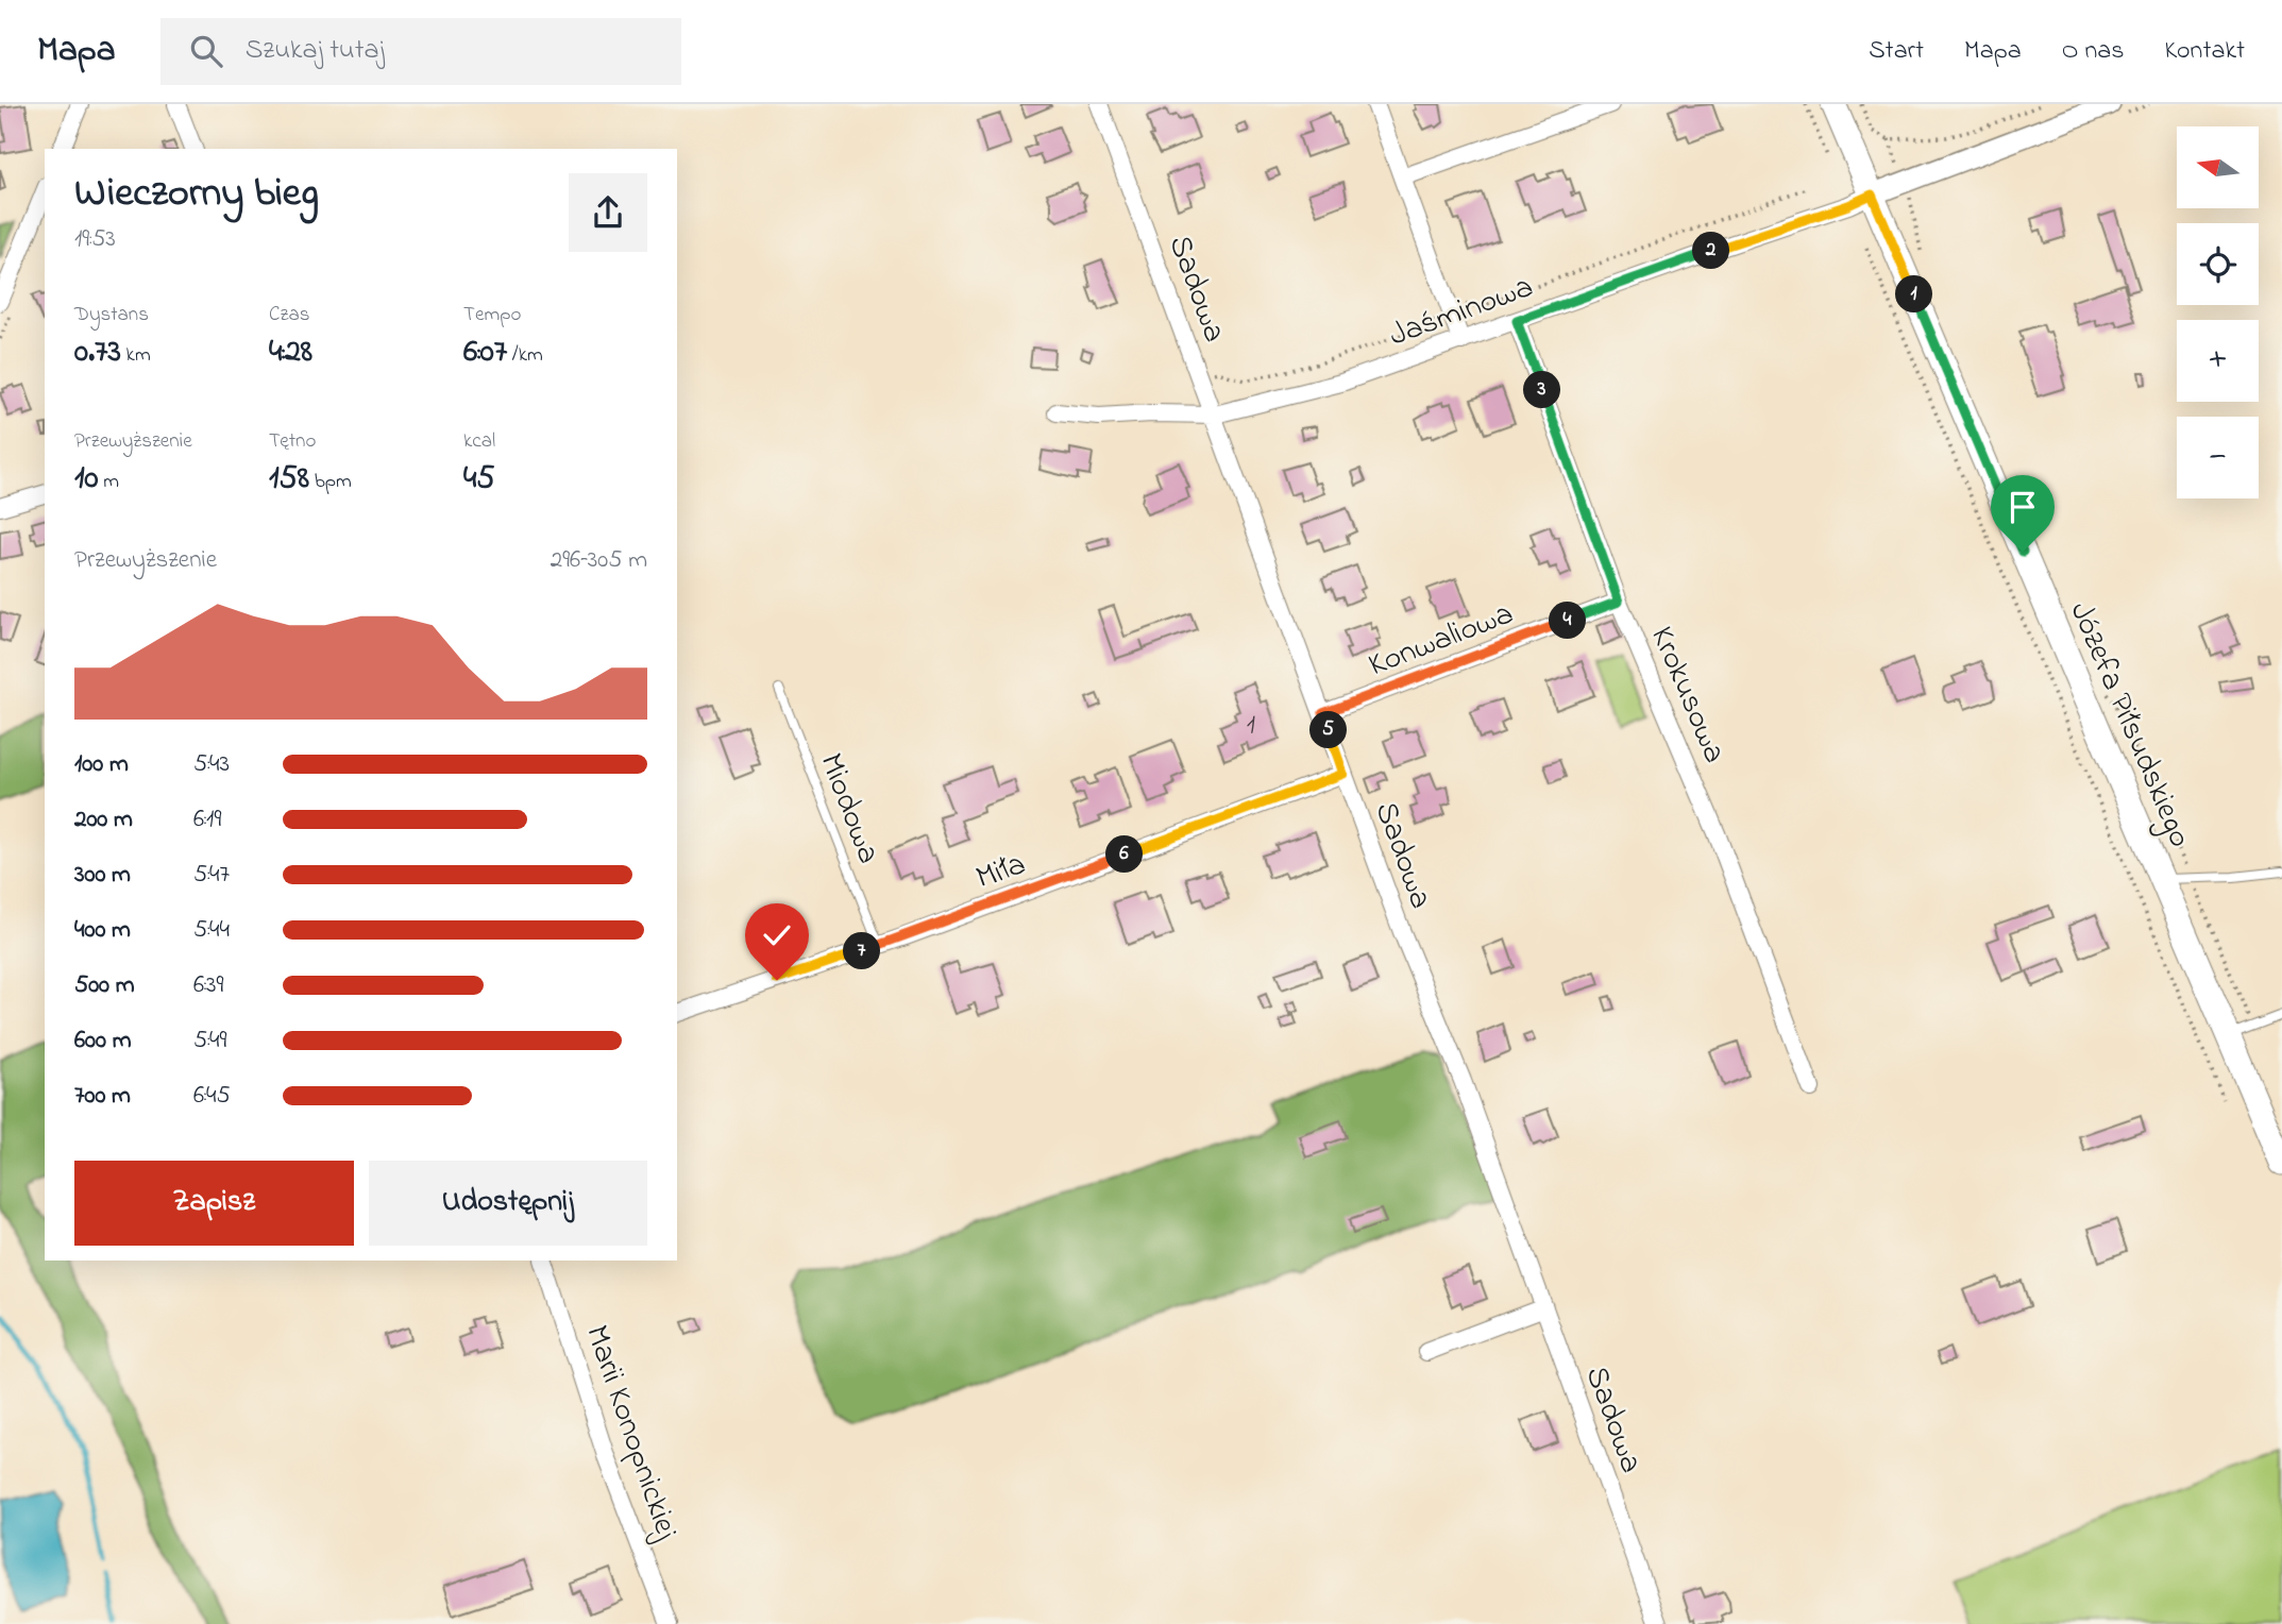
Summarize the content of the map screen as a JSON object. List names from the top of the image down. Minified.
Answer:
{"streets":{"main road":["Józefa Piłsudskiego"],"street":["Sadowa","Jaśminowa","Konwaliowa","Krokusowa","Miła","Marii Konopnickiej"],"lane":["Miodowa"]},"crossings":[["Sadowa","Jaśminowa"],["Sadowa","Konwaliowa"],["Sadowa","Miła"],["Jaśminowa","Krokusowa"],["Jaśminowa","Józefa Piłsudskiego"],["Konwaliowa","Krokusowa"],["Miodowa","Miła"]],"house_numbers":["1"],"north":"left","page":{"header":"Mapa","search":"Szukaj tutaj","nav":["Start","Mapa","O nas","Kontakt"],"map_buttons":["+","−"],"heading":["Wieczorny bieg","19:53"],"pins":["2","1","3","4","5","6","7"],"stats":[["Dystans","0.73 km"],["Czas","4:28"],["Tempo","6:07 /km"],["Przewyższenie","10 m"],["Tętno","158 bpm"],["kcal","45"]],"chart":["Przewyższenie","296–305 m"],"list":[{"name":"100 m","note":"5:43"},{"name":"200 m","note":"6:19"},{"name":"300 m","note":"5:47"},{"name":"400 m","note":"5:44"},{"name":"500 m","note":"6:39"},{"name":"600 m","note":"5:49"},{"name":"700 m","note":"6:45"}],"buttons":["Zapisz","Udostępnij"]}}
